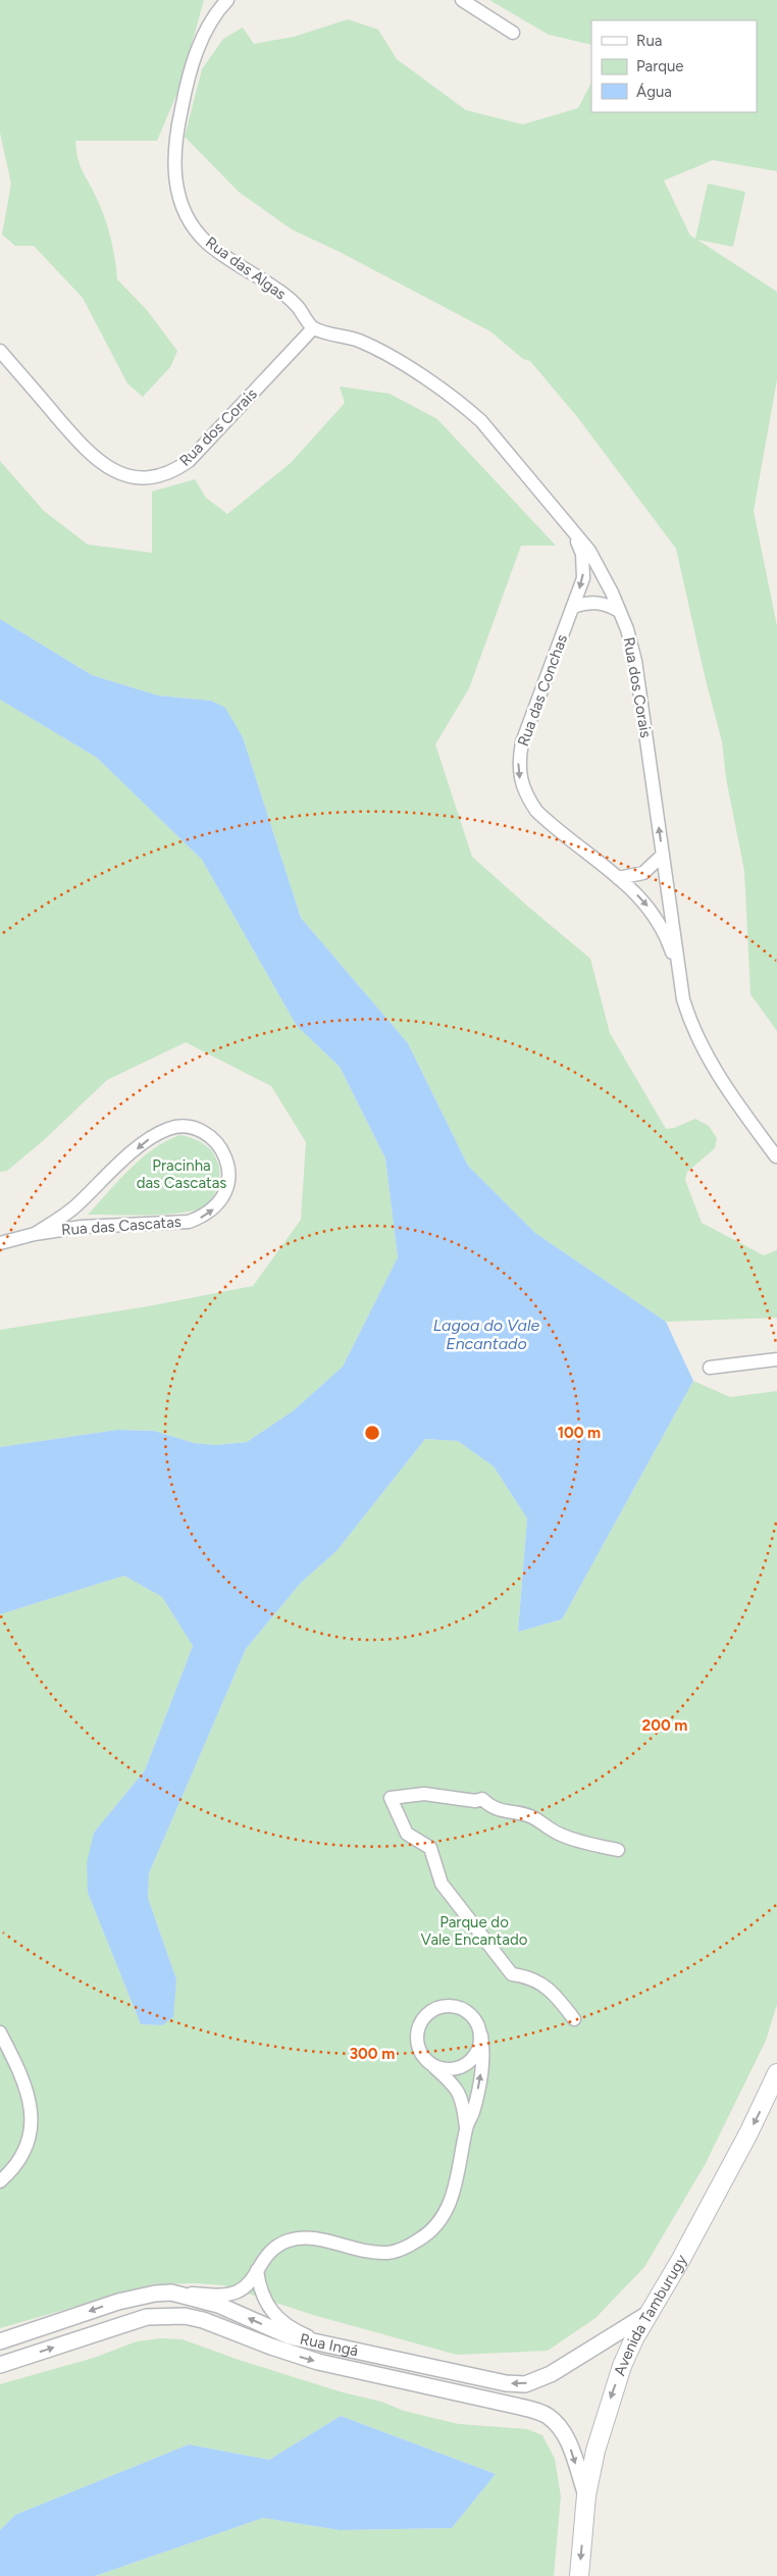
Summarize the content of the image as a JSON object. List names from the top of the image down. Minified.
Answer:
{"streets":{"main road":["Avenida Tamburugy"],"street":["Rua das Algas","Rua dos Corais","Rua das Conchas","Rua das Cascatas","Rua Ingá"]},"crossings":[["Rua das Algas","Rua dos Corais"],["Rua dos Corais","Rua das Conchas"],["Avenida Tamburugy","Rua Ingá"]],"one_way":["Rua das Conchas","Avenida Tamburugy"],"water":["Lagoa do Vale Encantado"],"parks":["Pracinha das Cascatas","Parque do Vale Encantado"],"legend":["Rua","Parque","Água"],"rings":["100 m","200 m","300 m"]}
